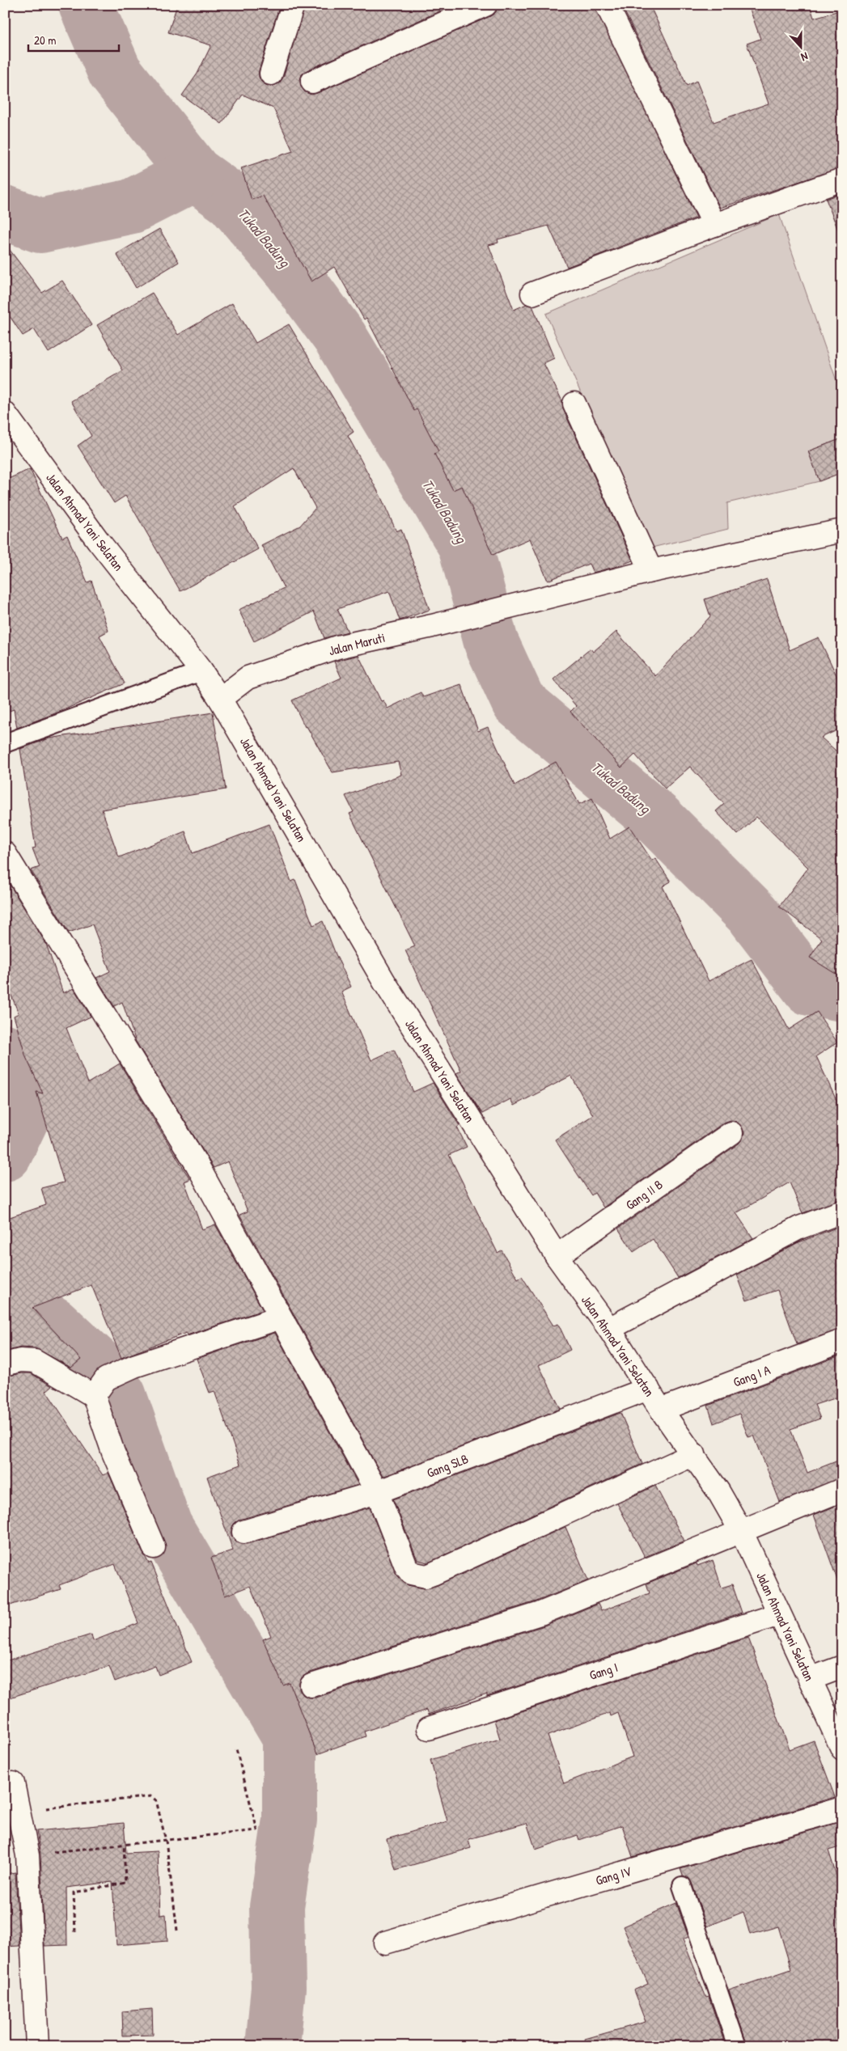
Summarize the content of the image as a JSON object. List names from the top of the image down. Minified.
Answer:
{"streets":{"street":["Jalan Ahmad Yani Selatan","Jalan Maruti","Gang II B","Gang I A","Gang SLB","Gang I","Gang IV"]},"crossings":[["Jalan Ahmad Yani Selatan","Jalan Maruti"],["Jalan Ahmad Yani Selatan","Gang II B"],["Jalan Ahmad Yani Selatan","Gang I A"],["Jalan Ahmad Yani Selatan","Gang SLB"],["Jalan Ahmad Yani Selatan","Gang I"]],"water":["Tukad Badung"],"scale_bar":"20 m","north":"bottom"}
